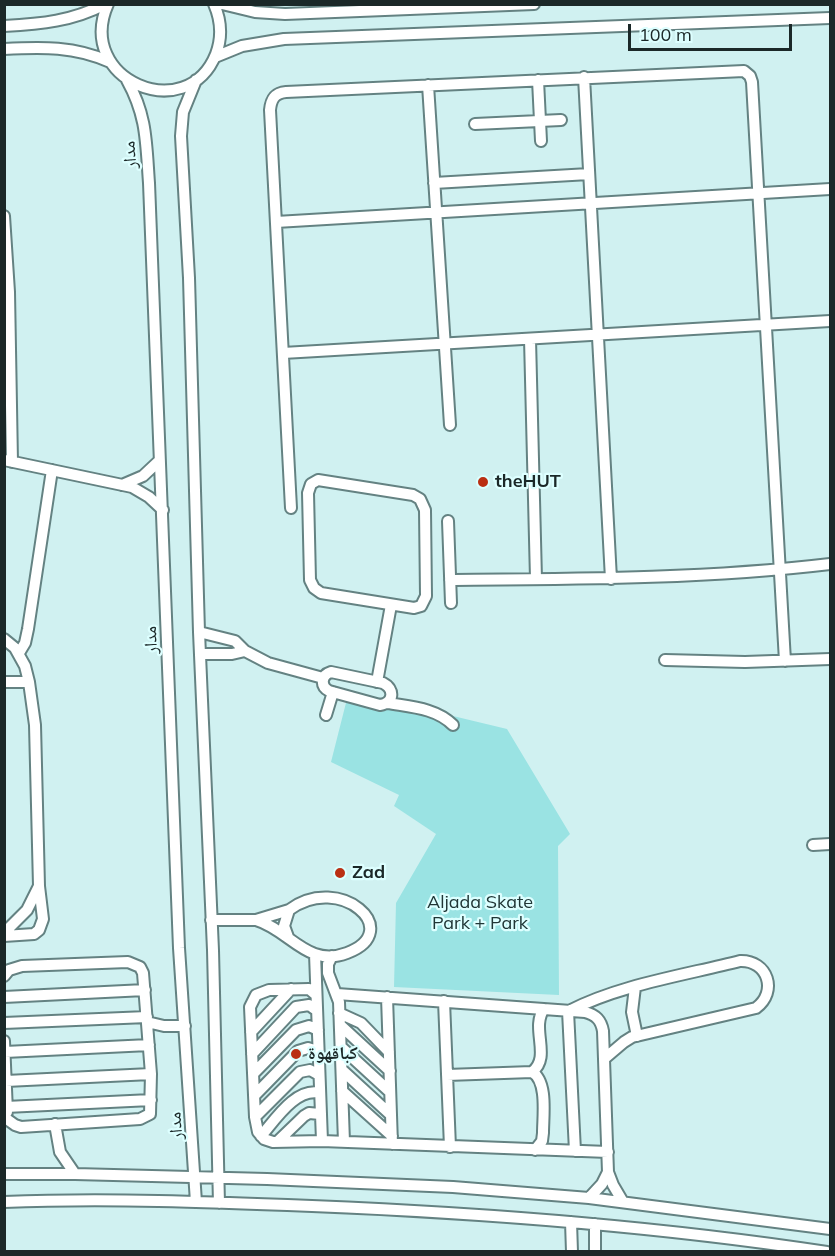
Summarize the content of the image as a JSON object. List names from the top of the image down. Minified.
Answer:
{"streets":{"street":["مدار"]},"parks":["Aljada Skate Park + Park"],"places":["theHUT","Zad","كباقهوة"],"scale_bar":"100 m"}
